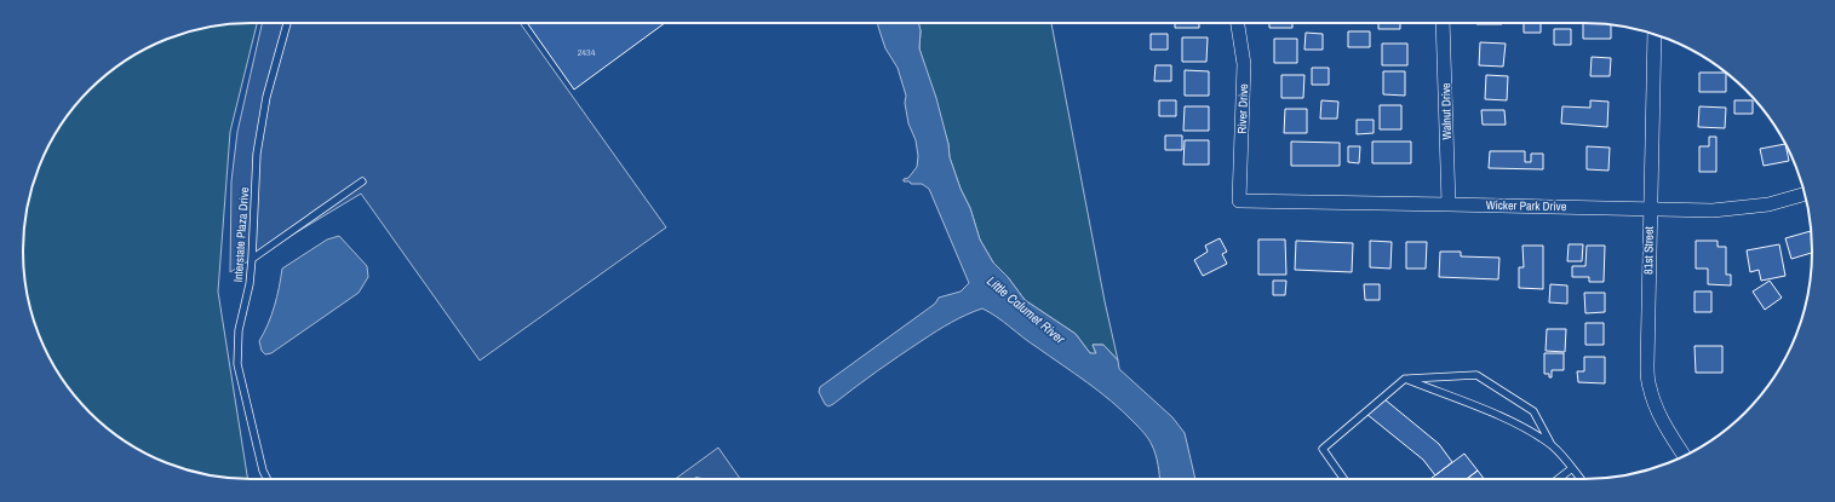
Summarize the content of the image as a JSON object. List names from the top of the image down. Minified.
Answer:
{"streets":{"street":["River Drive","Walnut Drive","Wicker Park Drive","81st Street"],"lane":["Interstate Plaza Drive"]},"crossings":[["River Drive","Wicker Park Drive"],["Walnut Drive","Wicker Park Drive"],["Wicker Park Drive","81st Street"]],"water":["Little Calumet River"],"house_numbers":["2434"]}
